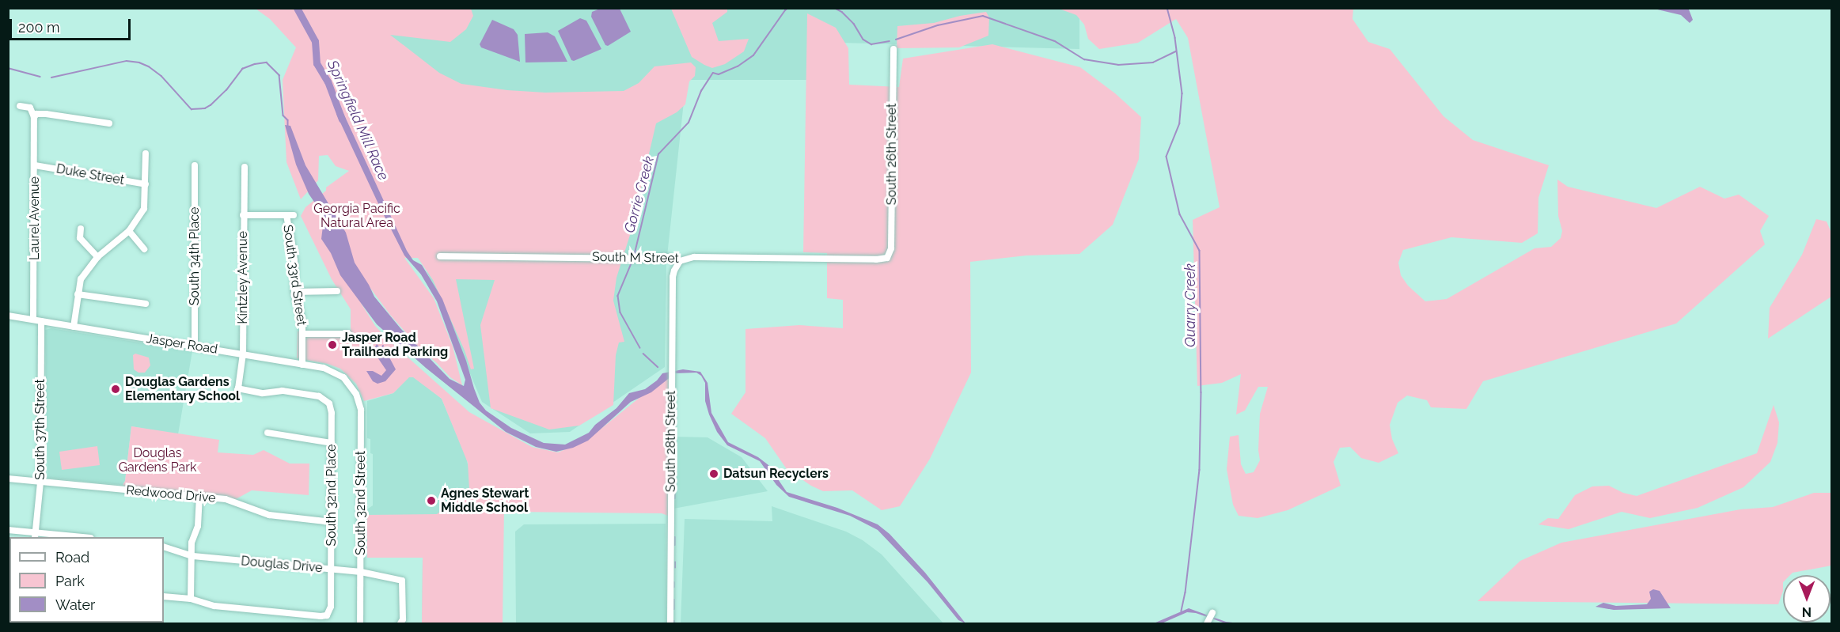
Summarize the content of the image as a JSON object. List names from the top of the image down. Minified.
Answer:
{"streets":{"street":["South 26th Street","Duke Street","Laurel Avenue","South 34th Place","South M Street","South 33rd Street","Kintzley Avenue","Jasper Road","South 37th Street","South 28th Street","Redwood Drive","South 32nd Place","South 32nd Street","Douglas Drive"]},"crossings":[["South 26th Street","South M Street"],["Duke Street","Laurel Avenue"],["Laurel Avenue","Jasper Road"],["South 34th Place","Jasper Road"],["South M Street","South 28th Street"],["South 33rd Street","Jasper Road"],["Kintzley Avenue","Jasper Road"],["Kintzley Avenue","South 32nd Place"],["Jasper Road","South 37th Street"],["Jasper Road","South 32nd Street"],["South 37th Street","Redwood Drive"],["Redwood Drive","South 32nd Place"],["South 32nd Place","Douglas Drive"],["South 32nd Street","Douglas Drive"]],"water":["Springfield Mill Race","Gorrie Creek","Quarry Creek"],"parks":["Georgia Pacific Natural Area","Douglas Gardens Park"],"places":["Jasper Road Trailhead Parking","Douglas Gardens Elementary School","Datsun Recyclers","Agnes Stewart Middle School"],"legend":["Road","Park","Water"],"scale_bar":"200 m","north":"bottom"}
